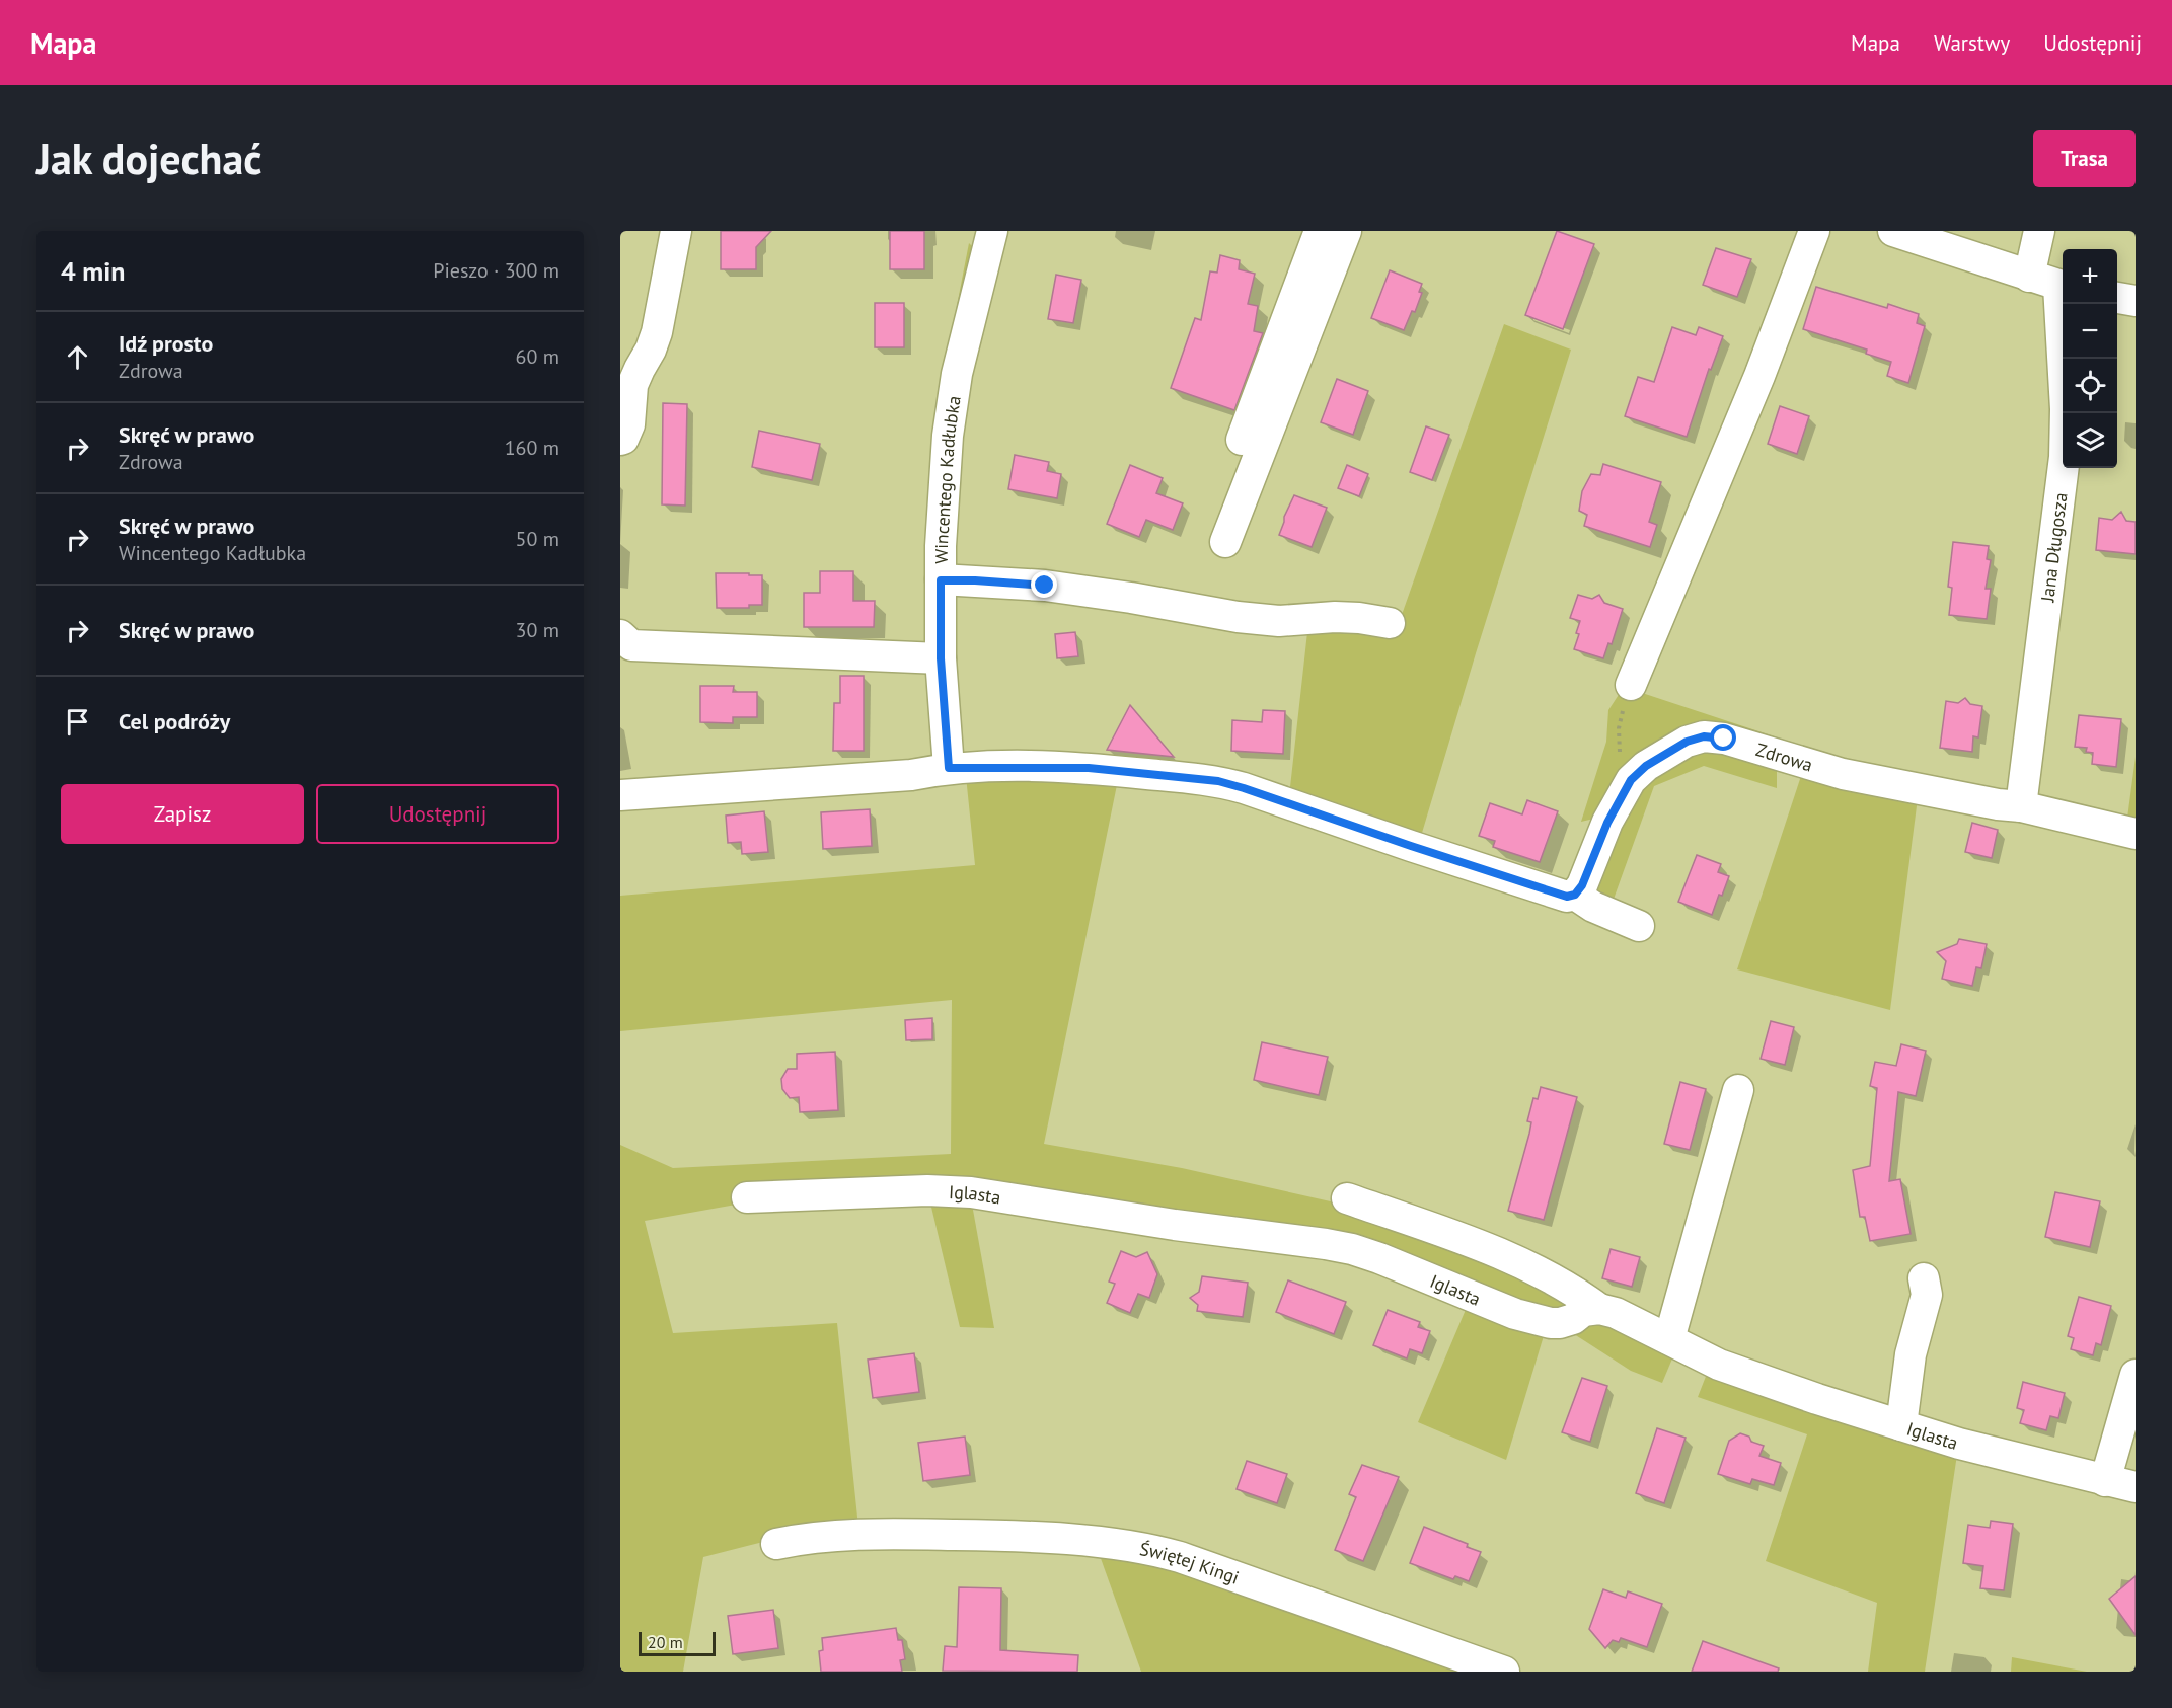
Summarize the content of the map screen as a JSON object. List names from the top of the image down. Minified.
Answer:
{"streets":{"street":["Wincentego Kadłubka","Jana Długosza","Zdrowa","Iglasta","Świętej Kingi"]},"crossings":[["Jana Długosza","Zdrowa"]],"scale_bar":"20 m","page":{"header":"Mapa","nav":["Mapa","Warstwy","Udostępnij"],"buttons":["Trasa",["Zapisz","Udostępnij"]],"title":"Jak dojechać","heading":["4 min","Pieszo · 300 m"],"map_buttons":["+","−"],"list":[["Idź prosto","Zdrowa","60 m"],["Skręć w prawo","Zdrowa","160 m"],["Skręć w prawo","Wincentego Kadłubka","50 m"],["Skręć w prawo","30 m"],"Cel podróży"],"scale":"20 m"}}
